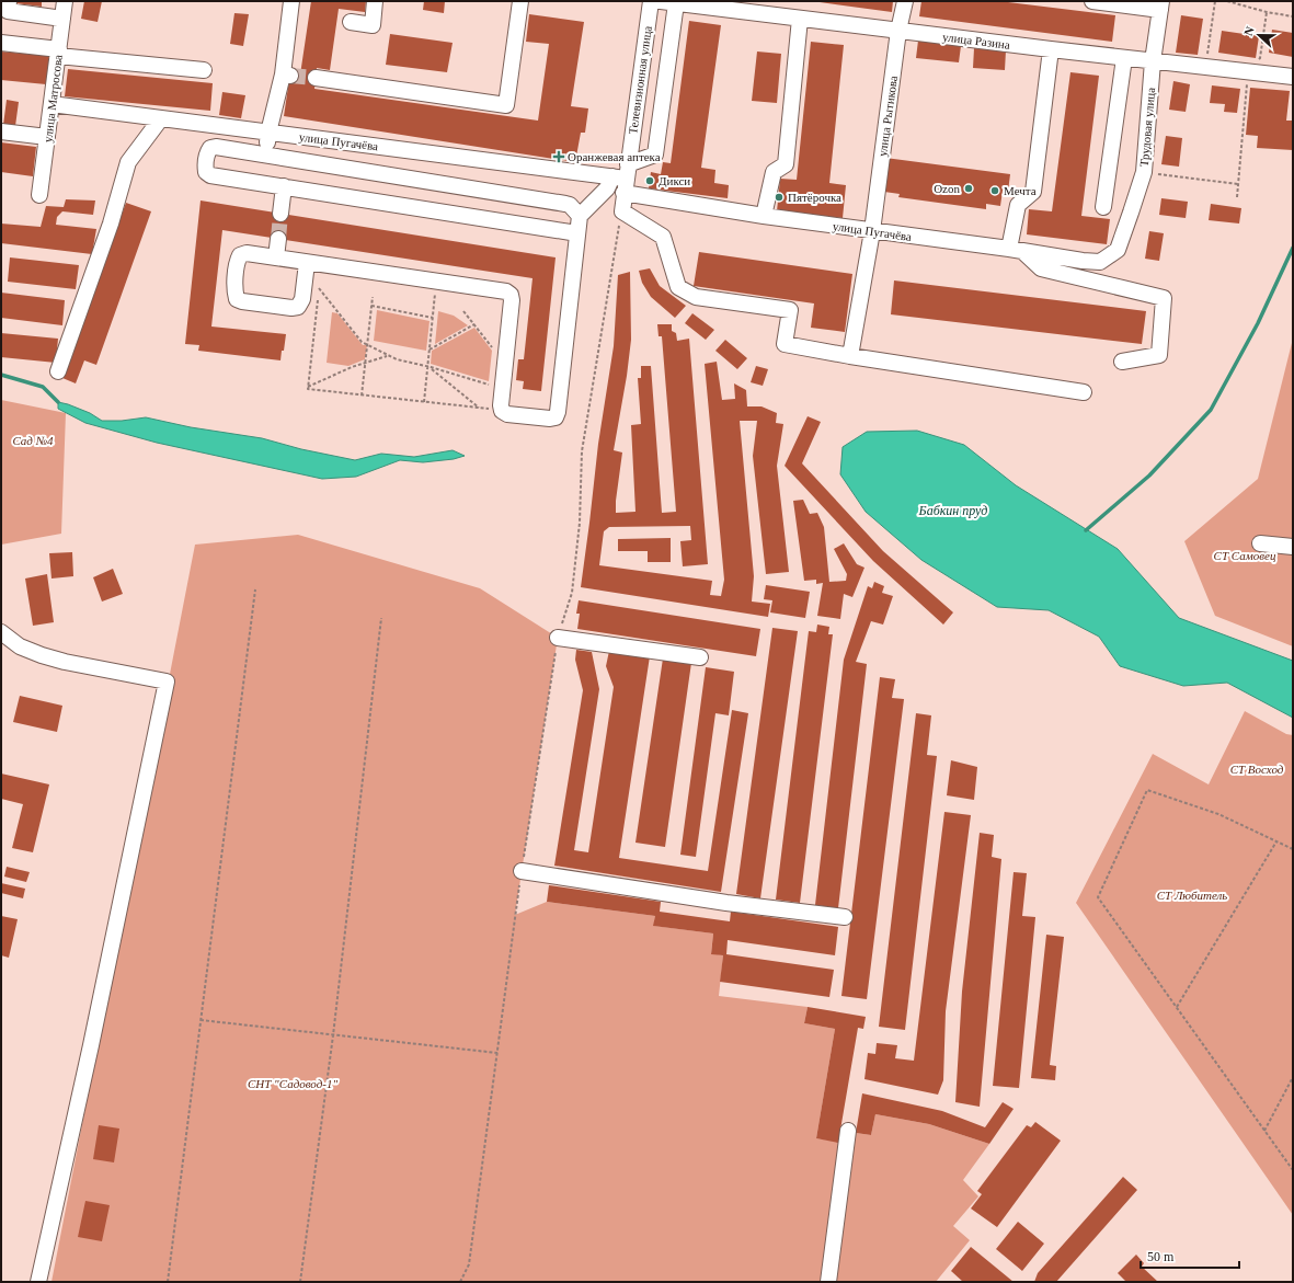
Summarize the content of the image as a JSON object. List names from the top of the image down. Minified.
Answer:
{"streets":{"street":["улица Разина","Телевизионная улица","улица Матросова","улица Рытикова","Трудовая улица","улица Пугачёва"]},"crossings":[["улица Разина","улица Рытикова"],["улица Разина","Трудовая улица"],["Телевизионная улица","улица Пугачёва"],["улица Матросова","улица Пугачёва"],["улица Рытикова","улица Пугачёва"],["Трудовая улица","улица Пугачёва"]],"water":["Бабкин пруд"],"parks":["Сад №4","СТ Самовец","СТ Восход","СТ Любитель","СНТ \"Садовод-1\""],"places":{"health":["Оранжевая аптека"],"other":["Дикси","Ozon","Мечта","Пятёрочка"]},"scale_bar":"50 m","north":"left"}
